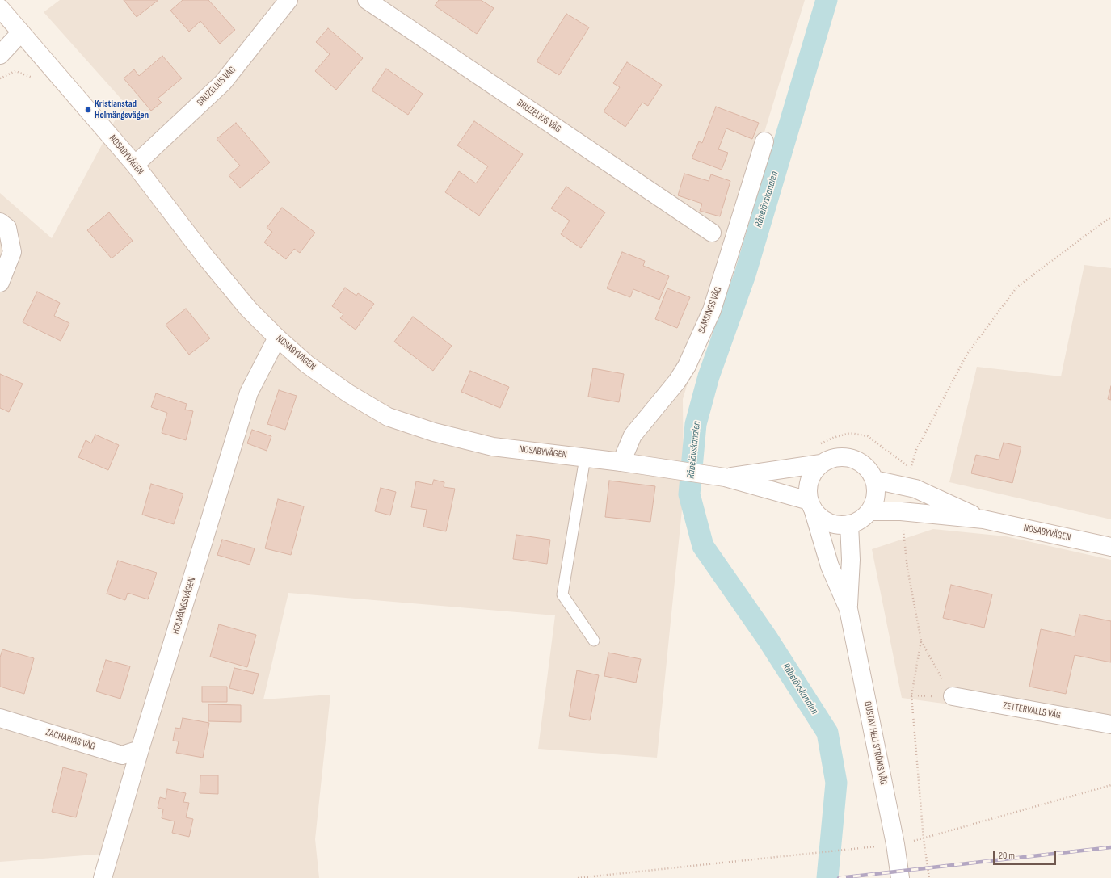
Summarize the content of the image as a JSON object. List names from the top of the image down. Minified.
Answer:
{"streets":{"street":["BRUZELIUS VÄG","NOSABYVÄGEN","SAMSINGS VÄG","HOLMÄNGSVÄGEN","ZETTERVALLS VÄG","ZACHARIAS VÄG","GUSTAV HELLSTRÖMS VÄG"]},"crossings":[["BRUZELIUS VÄG","NOSABYVÄGEN"],["NOSABYVÄGEN","SAMSINGS VÄG"],["NOSABYVÄGEN","HOLMÄNGSVÄGEN"],["NOSABYVÄGEN","GUSTAV HELLSTRÖMS VÄG"],["HOLMÄNGSVÄGEN","ZACHARIAS VÄG"]],"water":["Råbelövskanalen"],"places":["Kristianstad Holmängsvägen"],"scale_bar":"20 m"}
